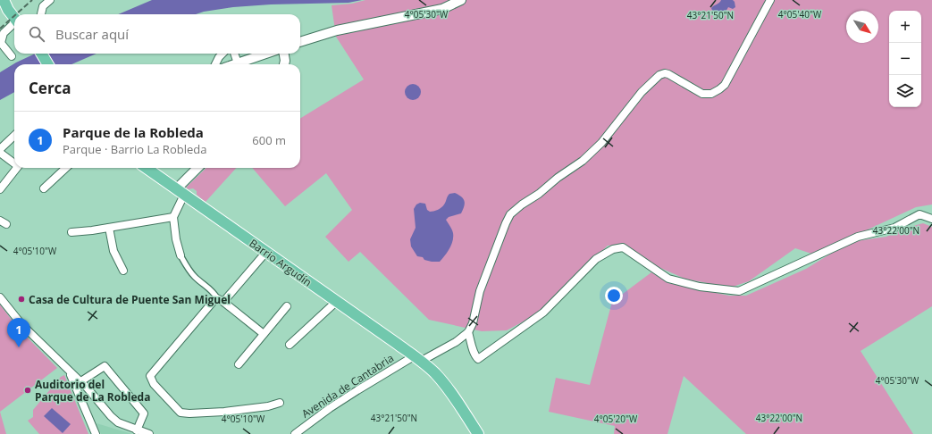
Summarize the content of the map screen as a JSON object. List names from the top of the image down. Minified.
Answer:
{"streets":{"main road":["Barrio Argudín"],"street":["Avenida de Cantabria"]},"crossings":[["Barrio Argudín","Avenida de Cantabria"]],"places":["Casa de Cultura de Puente San Miguel","Auditorio del Parque de La Robleda"],"north":"bottom right","page":{"map_buttons":["+","−"],"search":"Buscar aquí","heading":"Cerca","list":[{"mark":"1","name":"Parque de la Robleda","note":"Parque · Barrio La Robleda","value":"600 m"}],"pins":"1"},"coordinates":["4°05'30\"W","4°05'40\"W","43°21'50\"N","43°22'00\"N","4°05'10\"W","4°05'20\"W"]}
